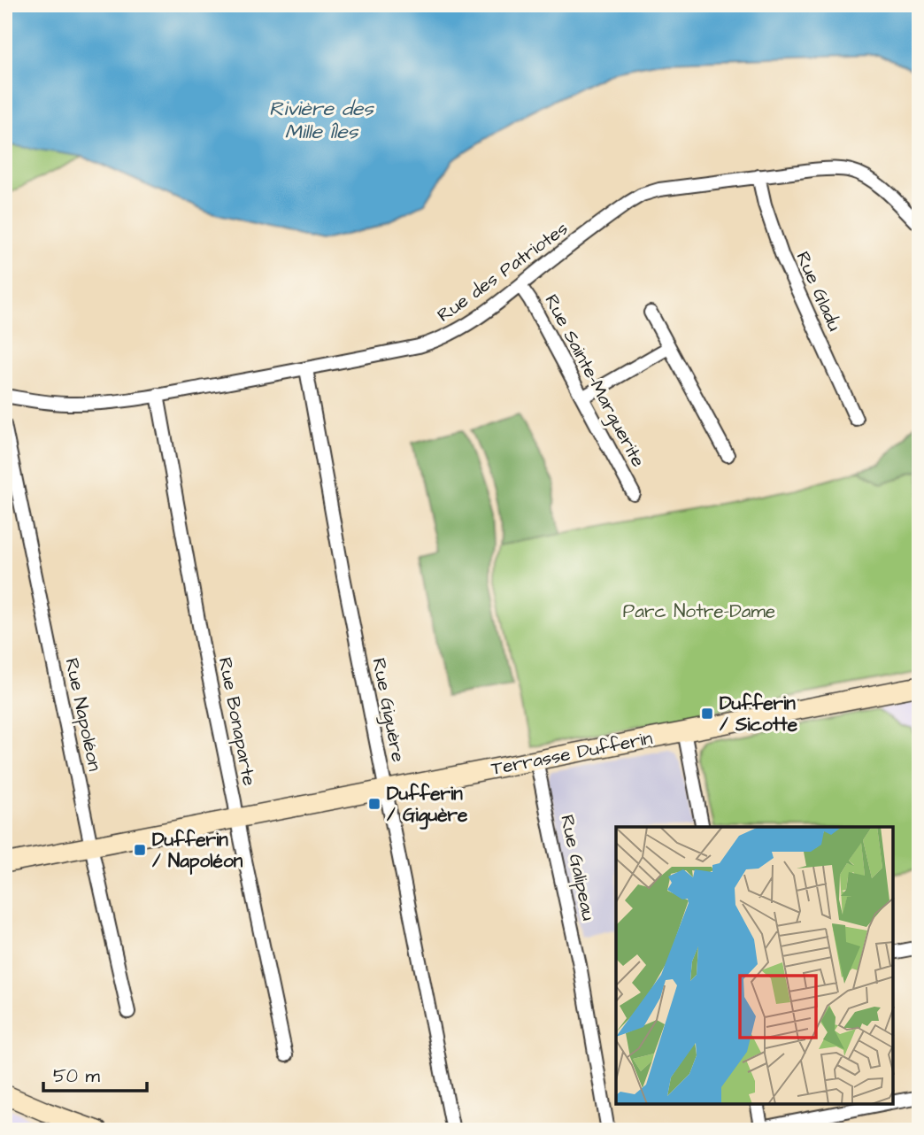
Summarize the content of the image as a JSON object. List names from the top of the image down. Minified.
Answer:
{"streets":{"street":["Rue des Patriotes","Rue Gladu","Rue Sainte-Marguerite","Rue Giguère","Rue Napoléon","Rue Bonaparte","Terrasse Dufferin","Rue Galipeau"]},"crossings":[["Rue des Patriotes","Rue Gladu"],["Rue des Patriotes","Rue Sainte-Marguerite"],["Rue des Patriotes","Rue Giguère"],["Rue des Patriotes","Rue Bonaparte"],["Rue Giguère","Terrasse Dufferin"],["Rue Napoléon","Terrasse Dufferin"],["Rue Bonaparte","Terrasse Dufferin"],["Terrasse Dufferin","Rue Galipeau"]],"water":["Rivière des Mille Îles"],"parks":["Parc Notre-Dame"],"places":{"transit":["Dufferin / Sicotte","Dufferin / Giguère","Dufferin / Napoléon"]},"scale_bar":"50 m"}
